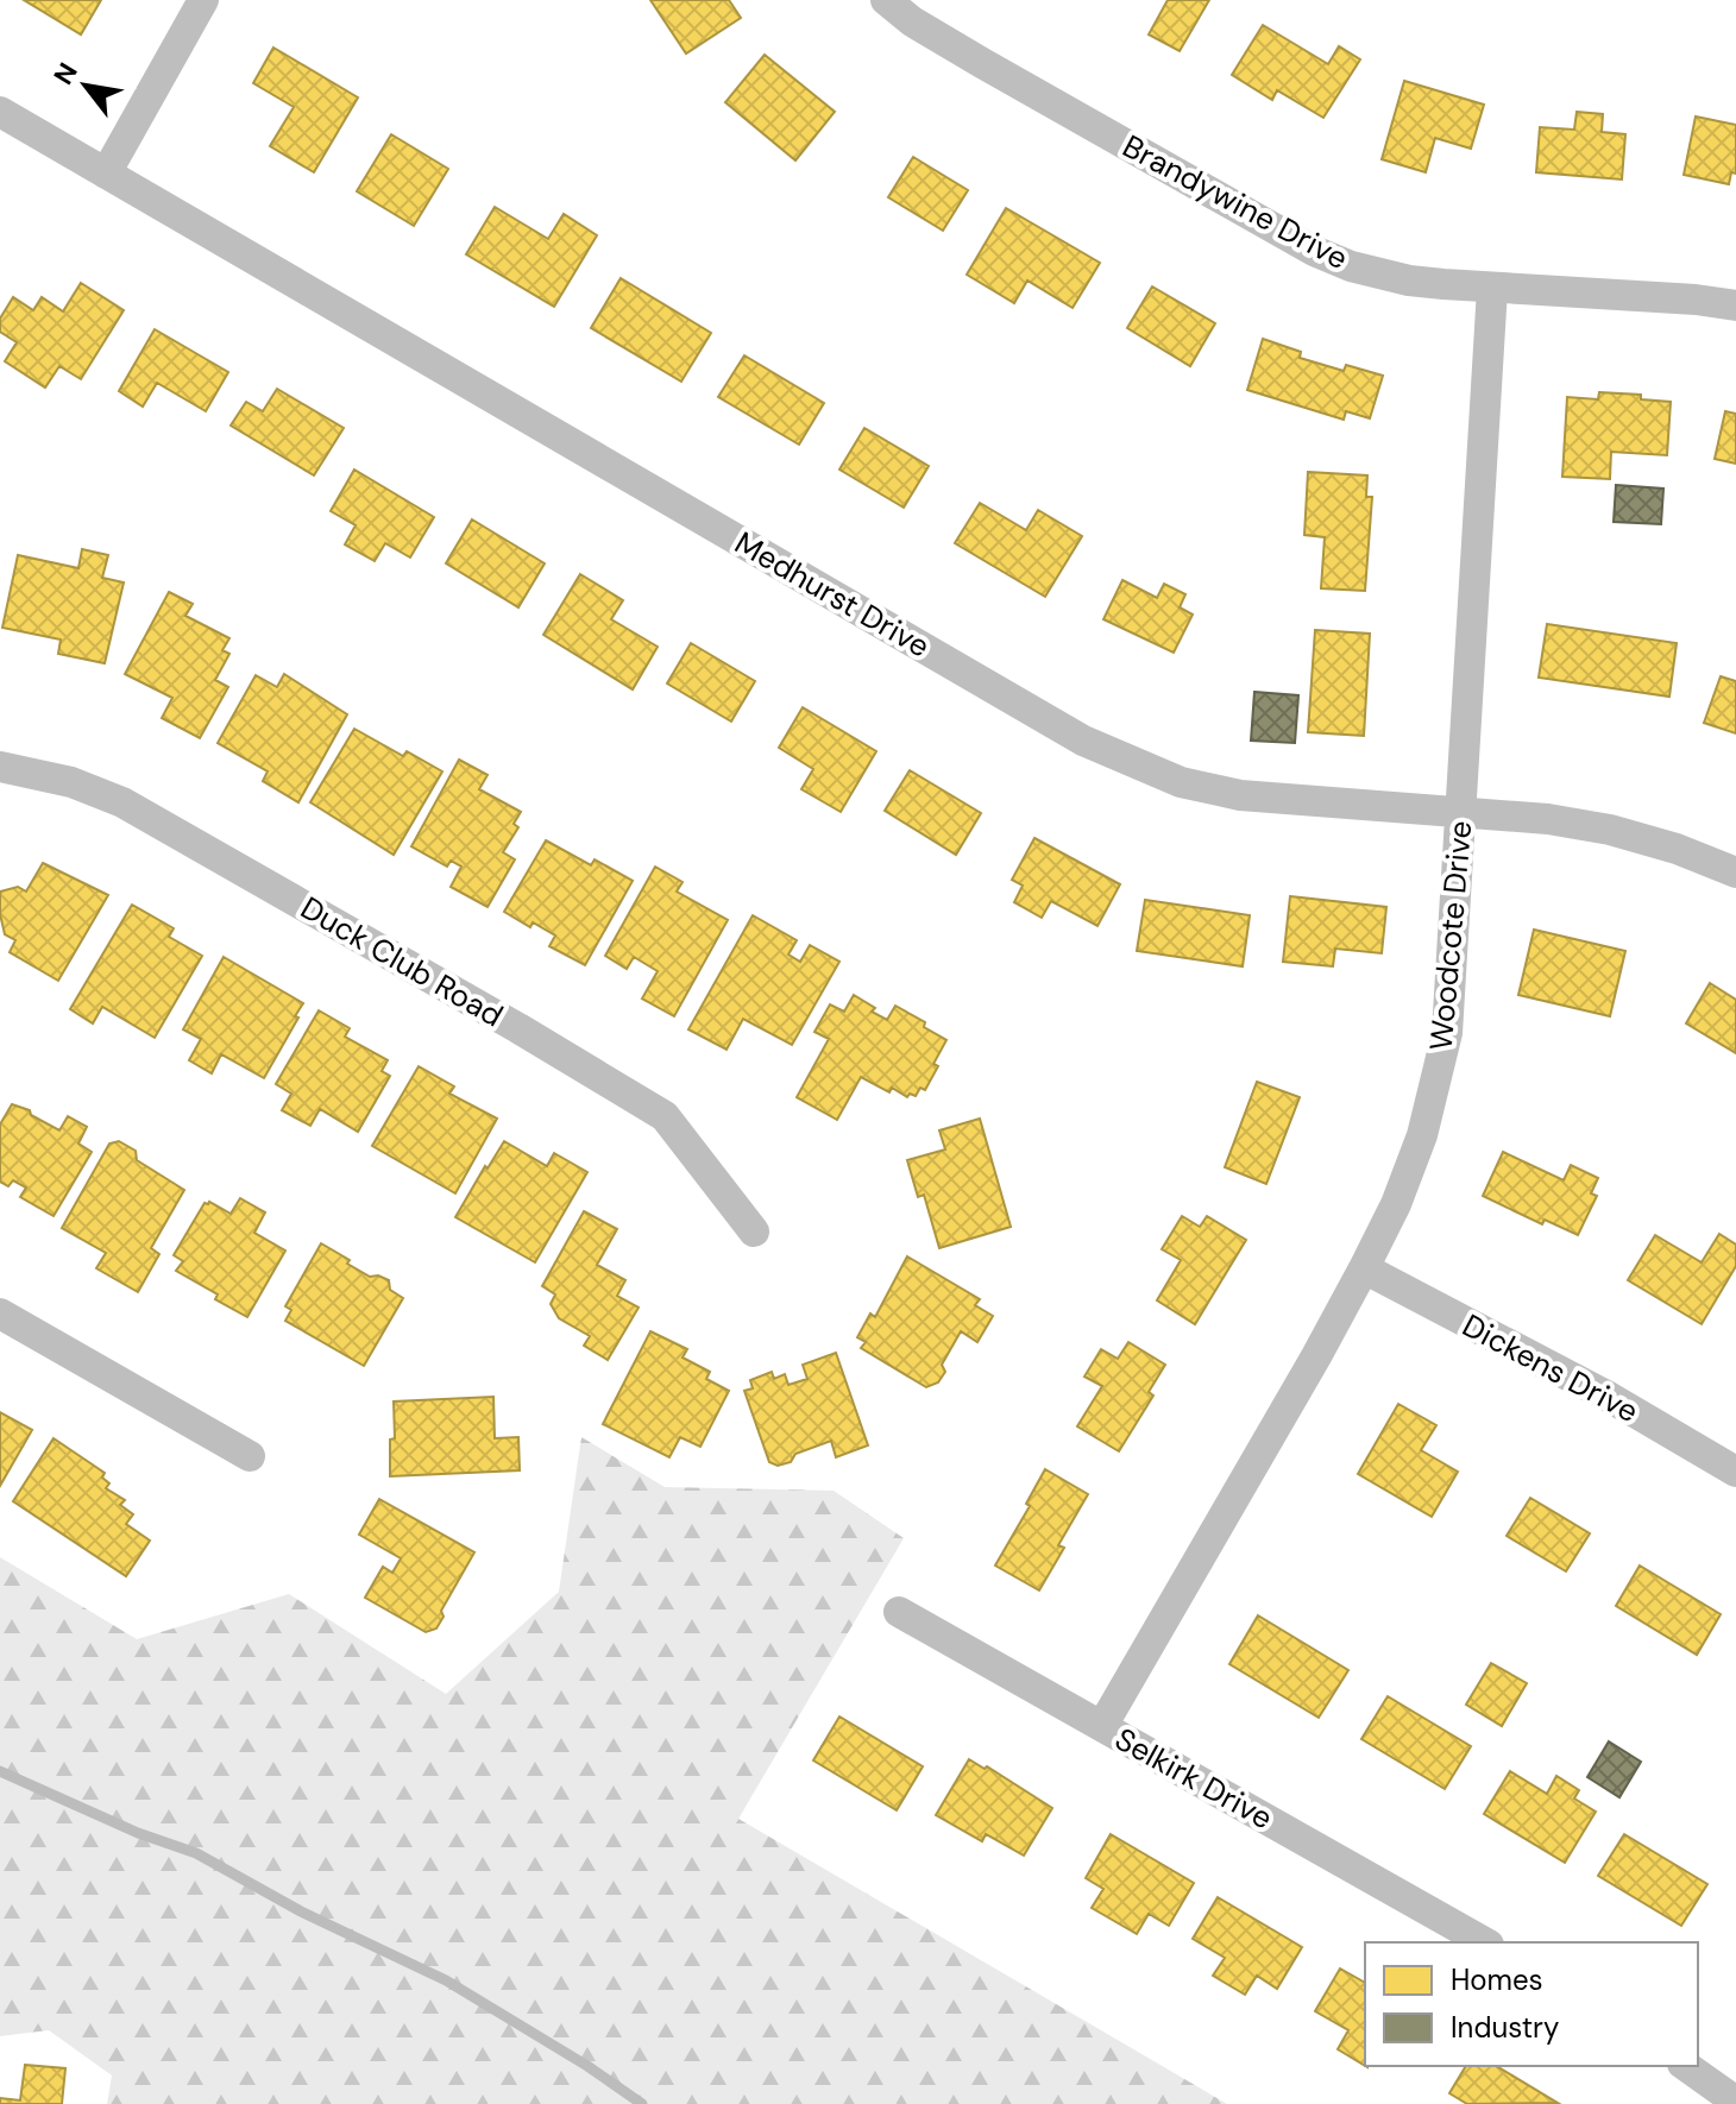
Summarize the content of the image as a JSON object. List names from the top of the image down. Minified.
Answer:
{"streets":{"street":["Brandywine Drive","Medhurst Drive","Woodcote Drive","Duck Club Road","Dickens Drive","Selkirk Drive"]},"crossings":[["Brandywine Drive","Woodcote Drive"],["Medhurst Drive","Woodcote Drive"],["Woodcote Drive","Dickens Drive"],["Woodcote Drive","Selkirk Drive"]],"legend":["Homes","Industry"],"north":"top left"}
